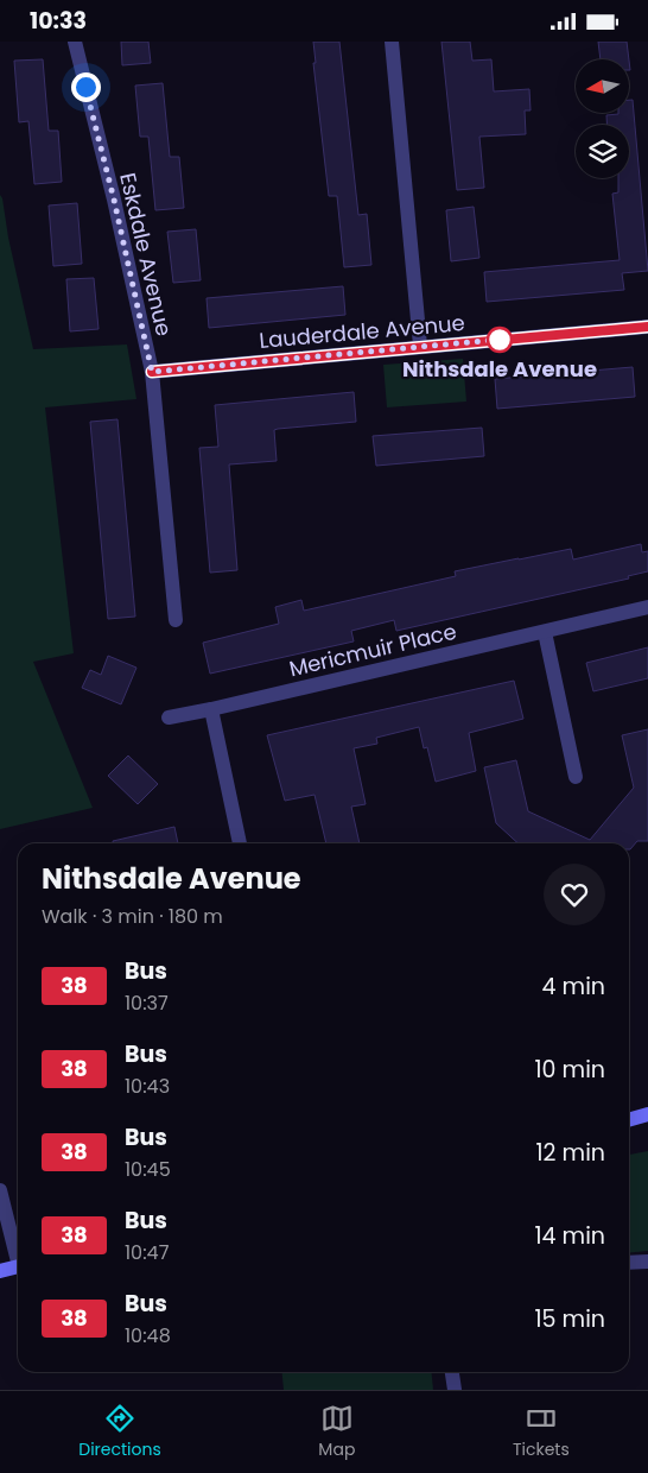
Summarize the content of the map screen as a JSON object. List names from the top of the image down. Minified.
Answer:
{"streets":{"street":["Eskdale Avenue","Lauderdale Avenue","Mericmuir Place"]},"crossings":[["Eskdale Avenue","Lauderdale Avenue"]],"places":["Nithsdale Avenue"],"lines":["bus line 38"],"north":"left","page":{"status":"10:33","heading":["Nithsdale Avenue","Walk · 3 min · 180 m"],"list":[{"mark":"38","name":"Bus","note":"10:37","value":"4 min"},{"mark":"38","name":"Bus","note":"10:43","value":"10 min"},{"mark":"38","name":"Bus","note":"10:45","value":"12 min"},{"mark":"38","name":"Bus","note":"10:47","value":"14 min"},{"mark":"38","name":"Bus","note":"10:48","value":"15 min"}],"tabs":["Directions","Map","Tickets"]}}
